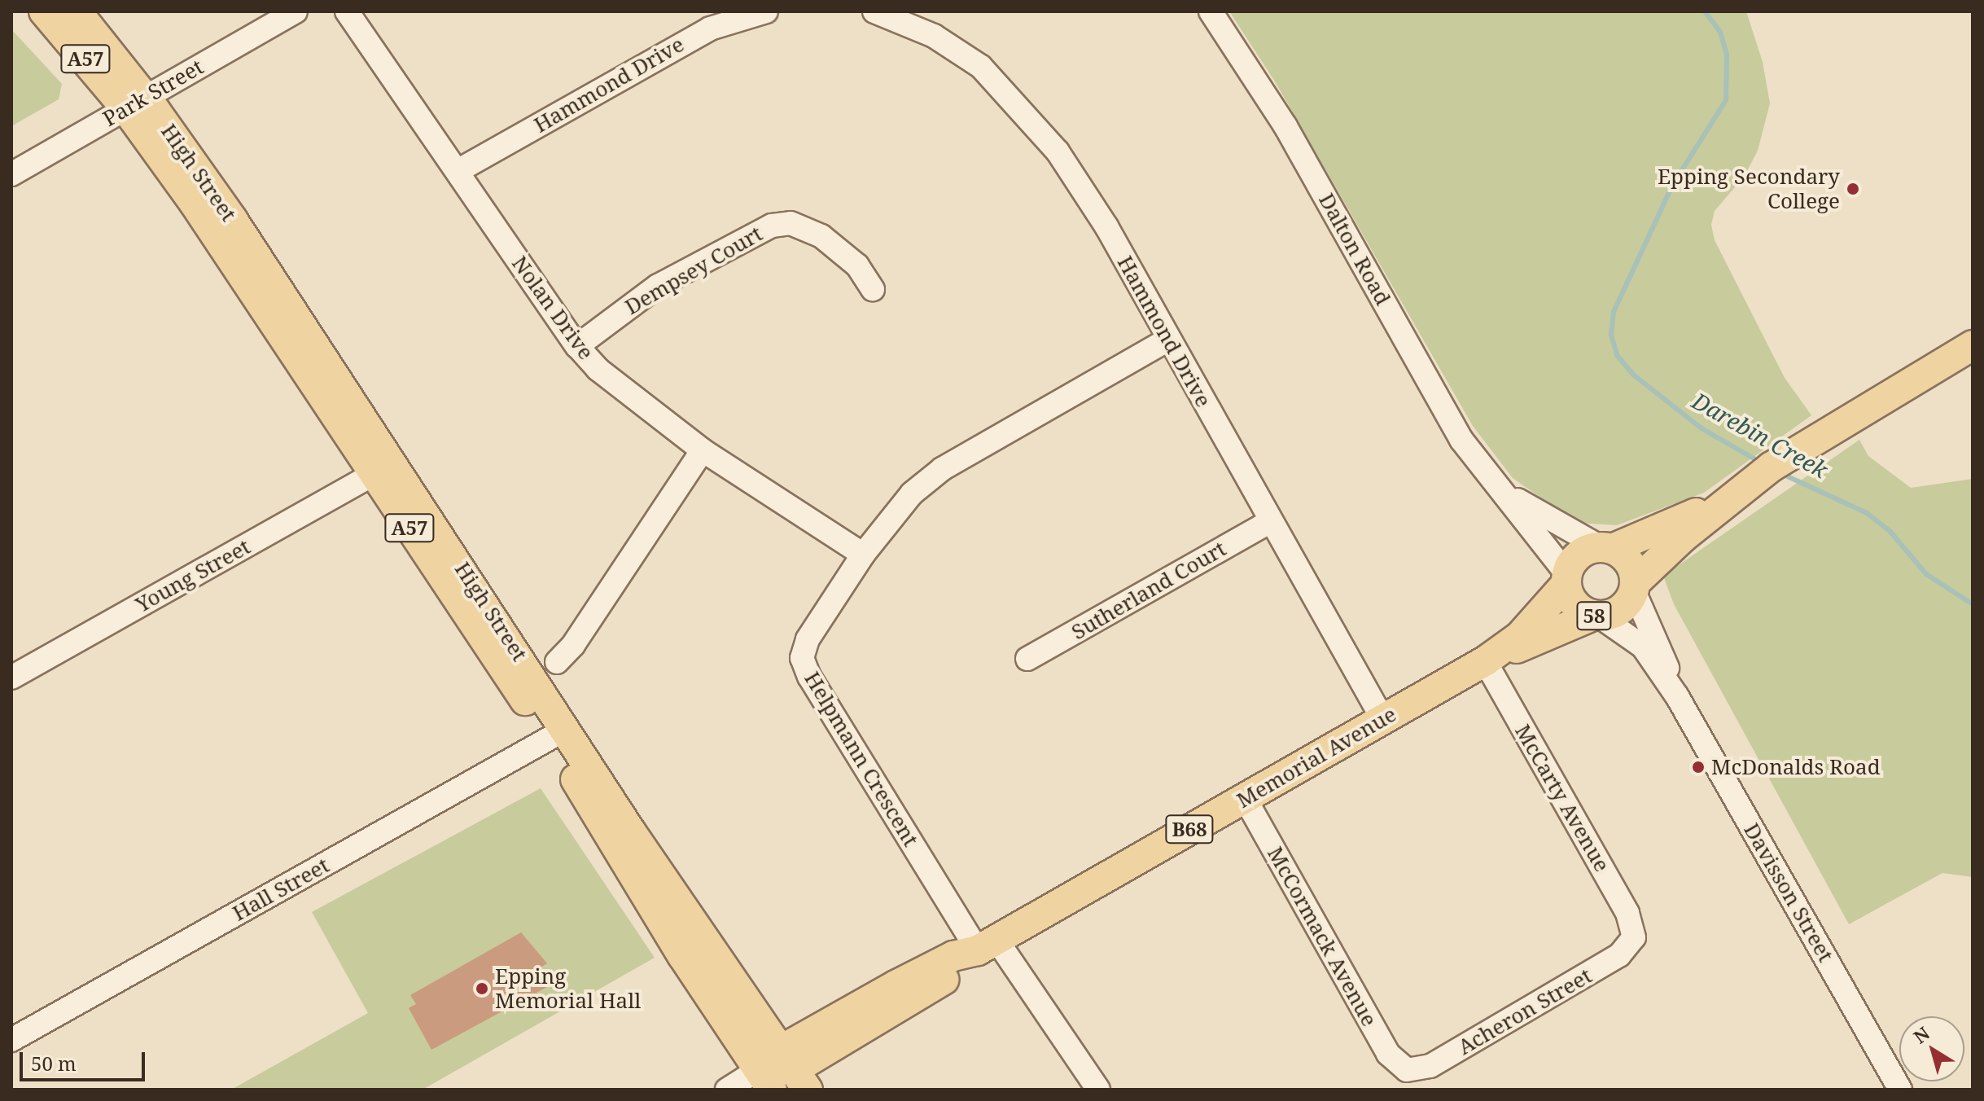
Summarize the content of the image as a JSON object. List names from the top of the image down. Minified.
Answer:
{"streets":{"main road":["A57","High Street","58","Memorial Avenue","B68"],"street":["Hammond Drive","Park Street","Dalton Road","Dempsey Court","Nolan Drive","Young Street","Sutherland Court","Helpmann Crescent","McCarty Avenue","Hall Street","Davisson Street","McCormack Avenue","Acheron Street"]},"crossings":[["Hammond Drive","Nolan Drive"],["Hammond Drive","Sutherland Court"],["Hammond Drive","Memorial Avenue"],["Hammond Drive","Helpmann Crescent"],["Park Street","High Street"],["High Street","Young Street"],["High Street","Memorial Avenue"],["High Street","Hall Street"],["Dalton Road","58"],["Dalton Road","Memorial Avenue"],["Dalton Road","Davisson Street"],["Dempsey Court","Nolan Drive"],["Nolan Drive","Helpmann Crescent"],["58","Memorial Avenue"],["58","Davisson Street"],["Memorial Avenue","Helpmann Crescent"],["Memorial Avenue","McCarty Avenue"],["Memorial Avenue","Davisson Street"],["Memorial Avenue","McCormack Avenue"],["McCarty Avenue","Acheron Street"],["McCormack Avenue","Acheron Street"]],"water":["Darebin Creek"],"places":["Epping Secondary College","McDonalds Road","Epping Memorial Hall"],"scale_bar":"50 m","north":"top left"}
